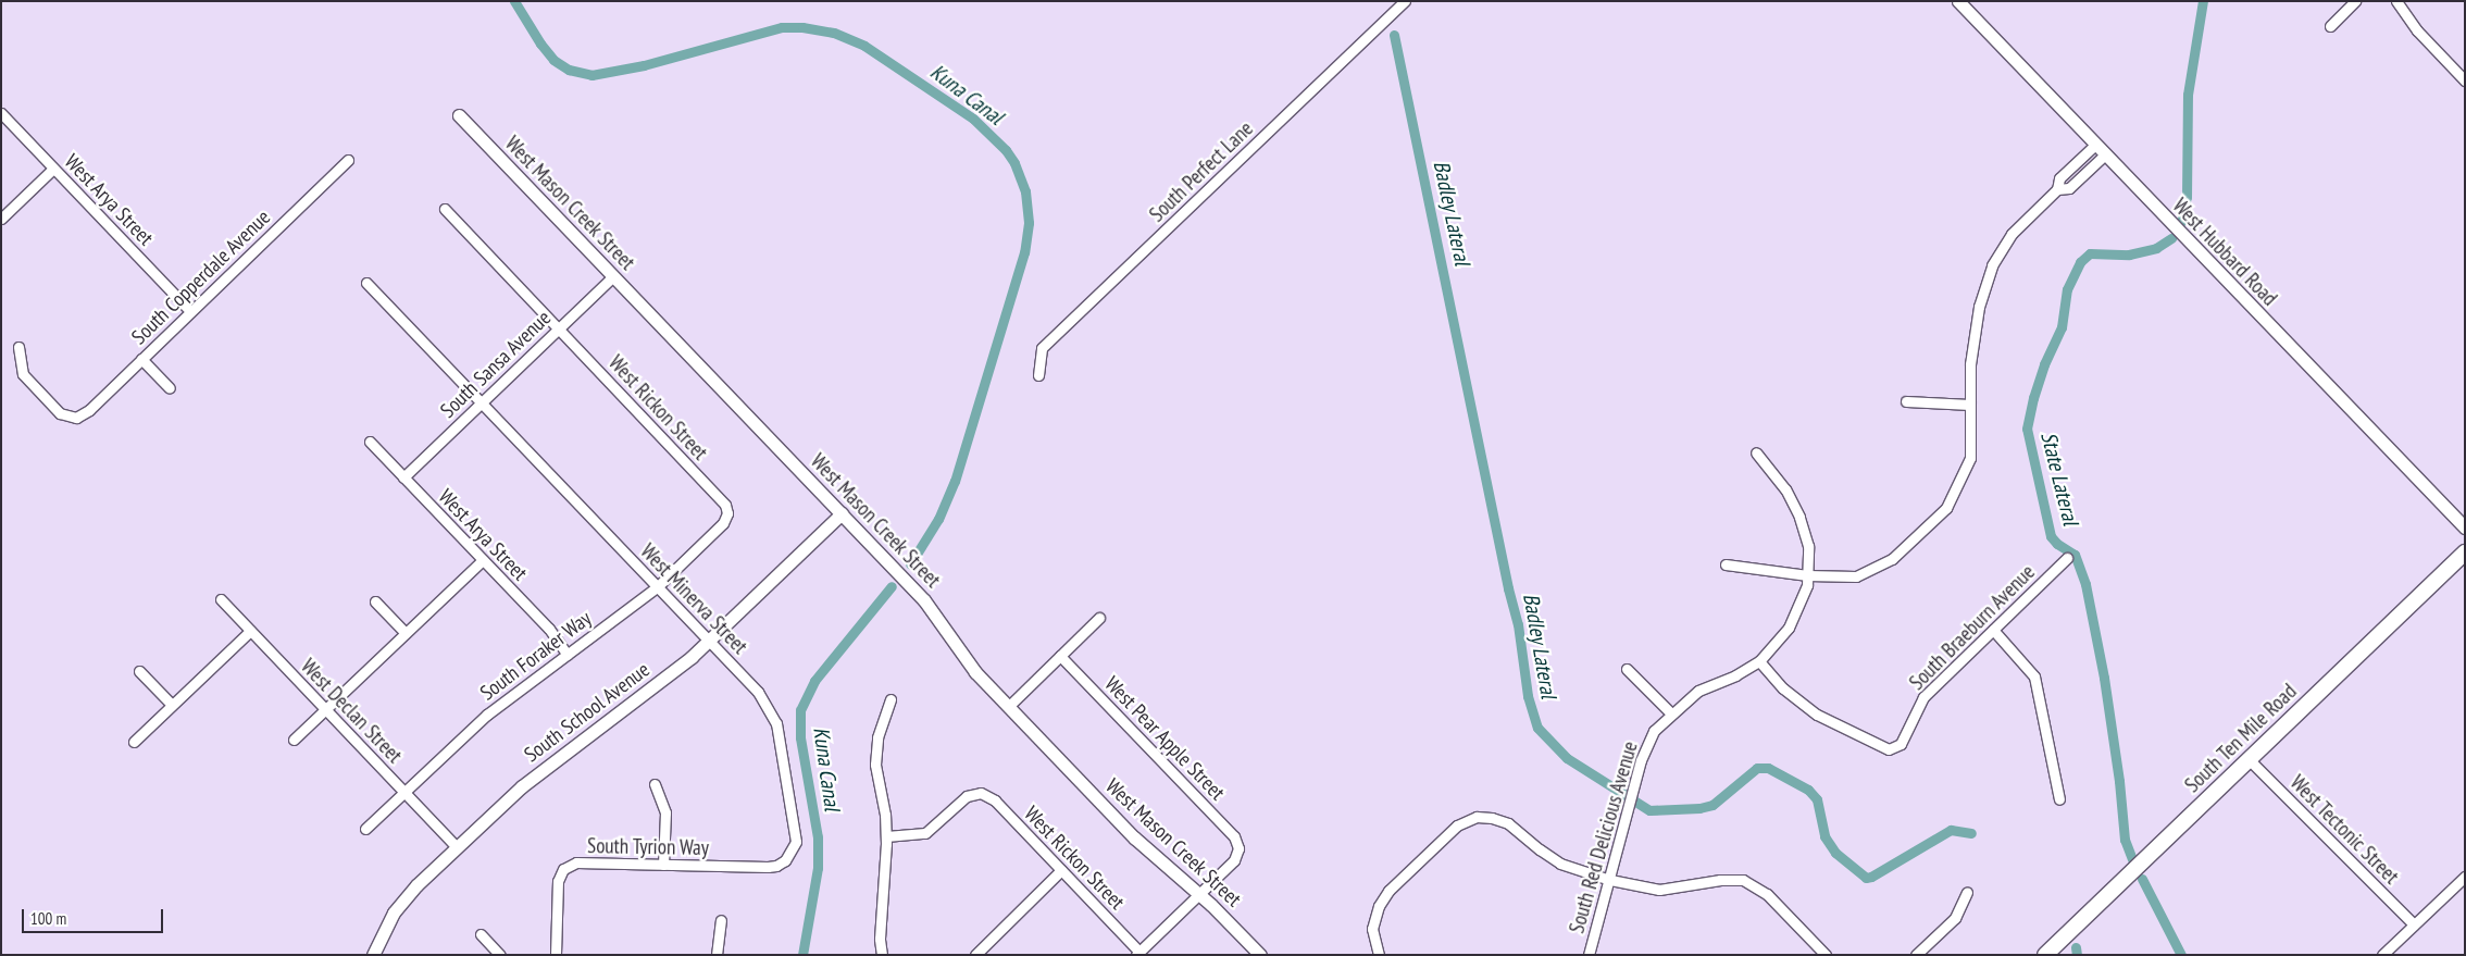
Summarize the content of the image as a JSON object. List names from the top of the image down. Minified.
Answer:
{"streets":{"main road":["South Ten Mile Road"],"street":["South Perfect Lane","West Arya Street","West Mason Creek Street","West Hubbard Road","South Copperdale Avenue","South Sansa Avenue","West Rickon Street","West Minerva Street","South Braeburn Avenue","South Foraker Way","West Declan Street","South School Avenue","West Pear Apple Street","West Tectonic Street","South Red Delicious Avenue","South Tyrion Way"]},"crossings":[["West Arya Street","South Copperdale Avenue"],["West Arya Street","South Sansa Avenue"],["West Arya Street","South Foraker Way"],["West Mason Creek Street","South Sansa Avenue"],["West Mason Creek Street","South School Avenue"],["West Mason Creek Street","West Pear Apple Street"],["South Sansa Avenue","West Rickon Street"],["South Sansa Avenue","West Minerva Street"],["West Rickon Street","South Foraker Way"],["West Minerva Street","South Foraker Way"],["West Minerva Street","South School Avenue"],["West Minerva Street","South Tyrion Way"],["South Braeburn Avenue","South Red Delicious Avenue"],["South Foraker Way","West Declan Street"],["West Declan Street","South School Avenue"],["South Ten Mile Road","West Tectonic Street"]],"water":["Kuna Canal","Badley Lateral","State Lateral"],"scale_bar":"100 m"}
